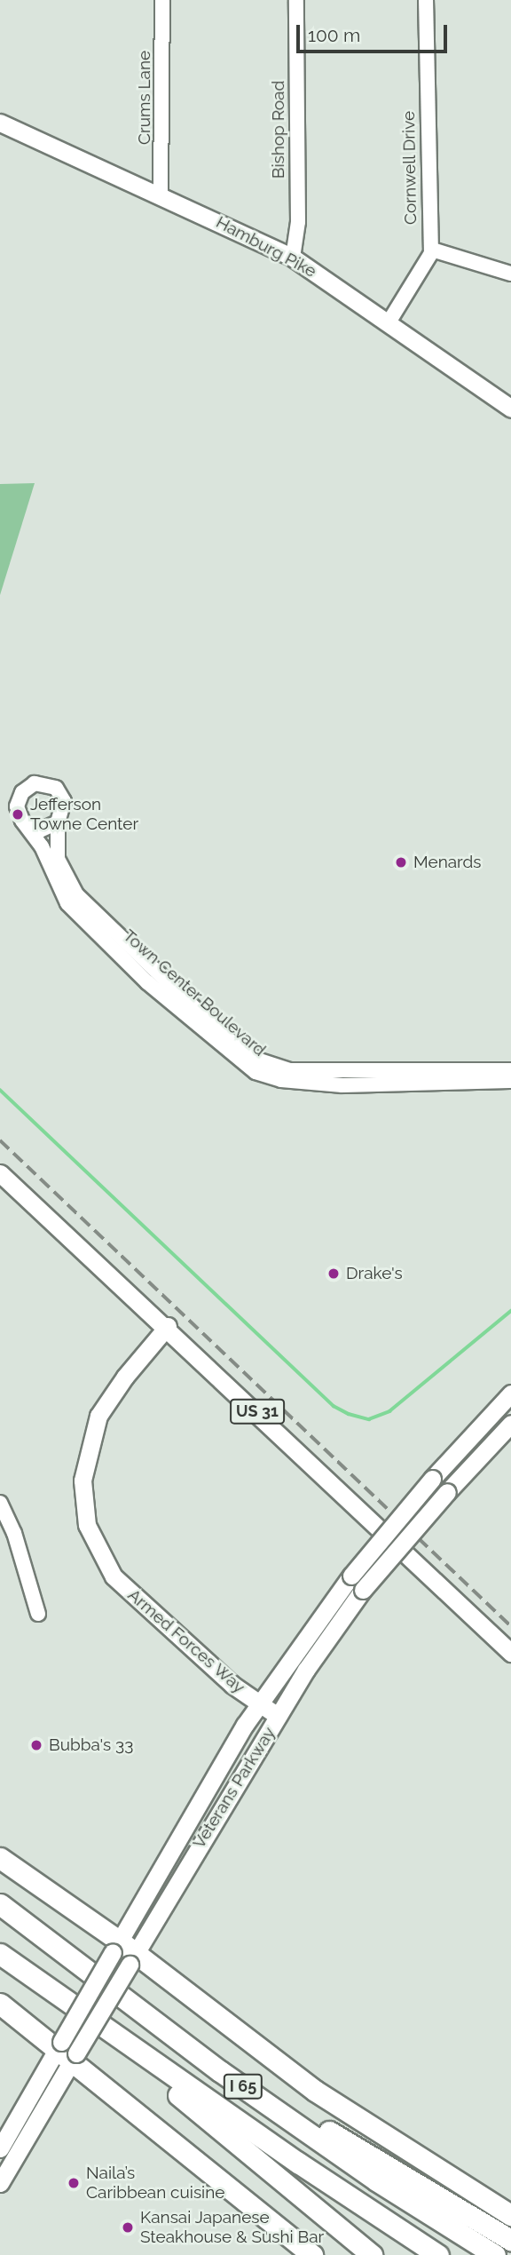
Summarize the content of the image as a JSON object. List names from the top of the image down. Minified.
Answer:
{"streets":{"highway":["I 65"],"main road":["Hamburg Pike","US 31","Armed Forces Way","Veterans Parkway"],"street":["Crums Lane","Bishop Road","Cornwell Drive","Town Center Boulevard"]},"crossings":[["Crums Lane","Hamburg Pike"],["Bishop Road","Hamburg Pike"],["US 31","Armed Forces Way"],["Armed Forces Way","Veterans Parkway"]],"places":["Jefferson Towne Center","Menards","Drake's","Bubba's 33","Naila’s Caribbean cuisine","Kansai Japanese Steakhouse & Sushi Bar"],"scale_bar":"100 m"}
